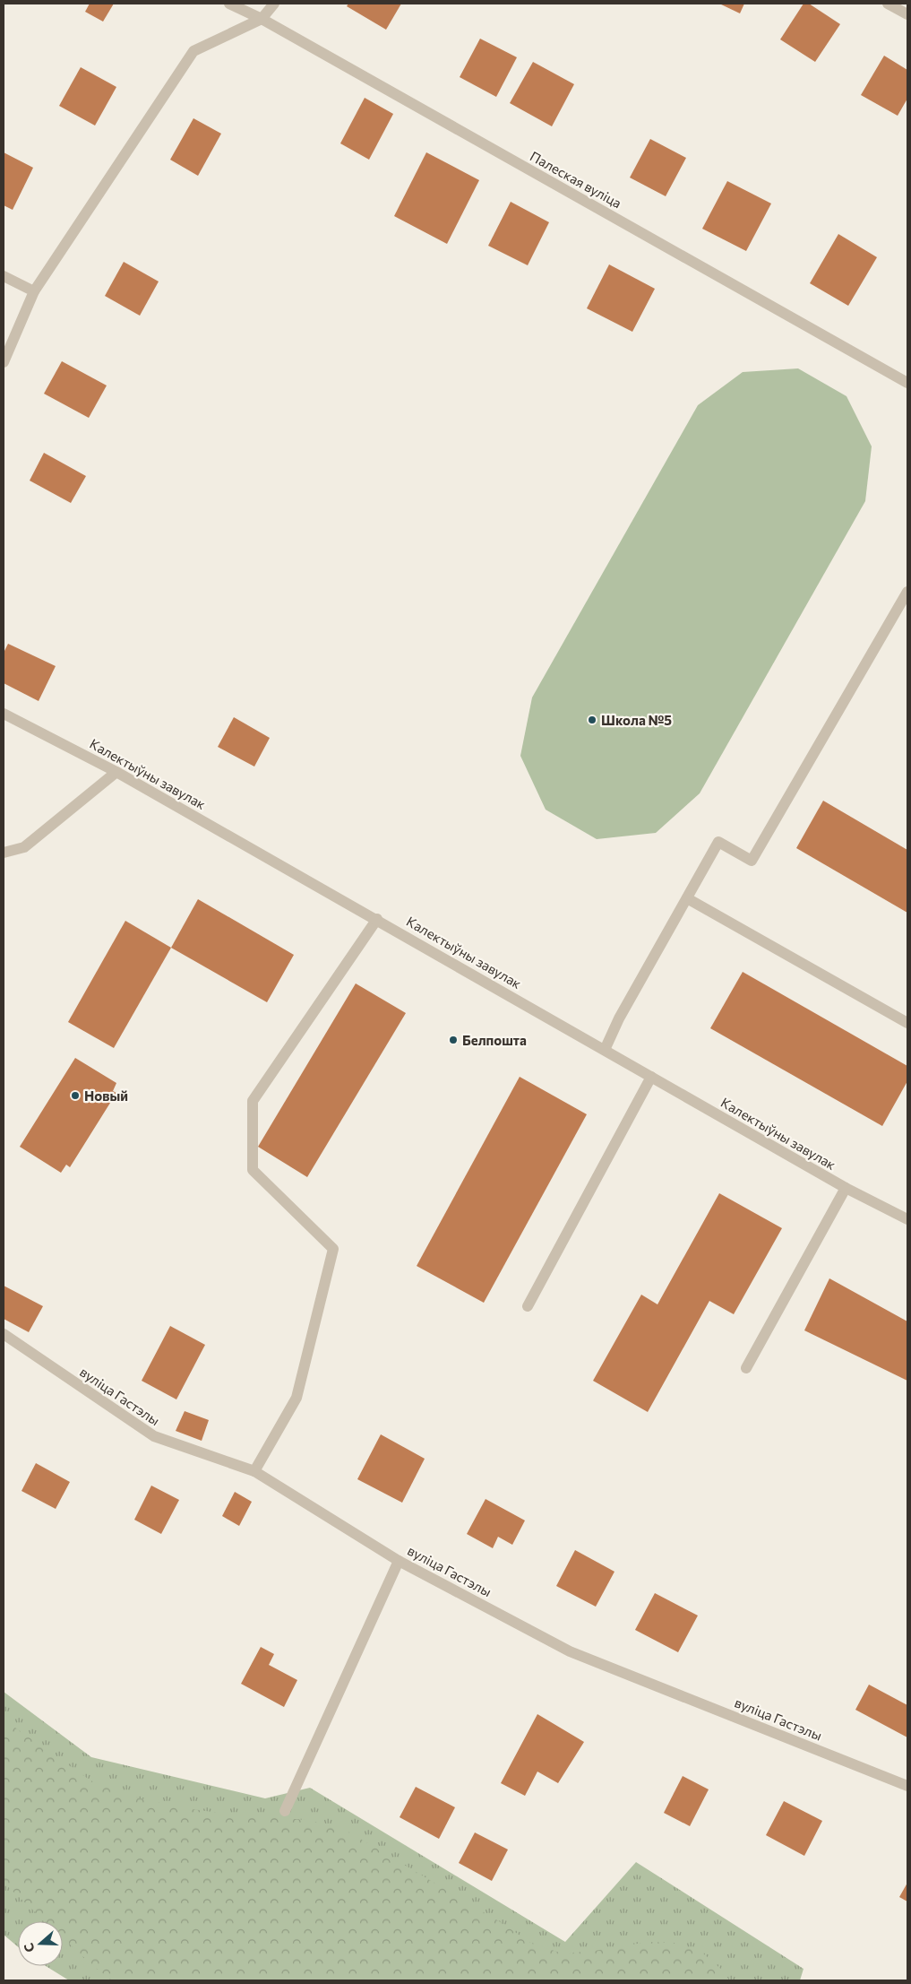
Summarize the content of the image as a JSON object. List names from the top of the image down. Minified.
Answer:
{"streets":{"street":["Палеская вуліца","Калектыўны завулак","вуліца Гастэлы"]},"places":["Школа №5","Белпошта","Новый"],"north":"left"}
